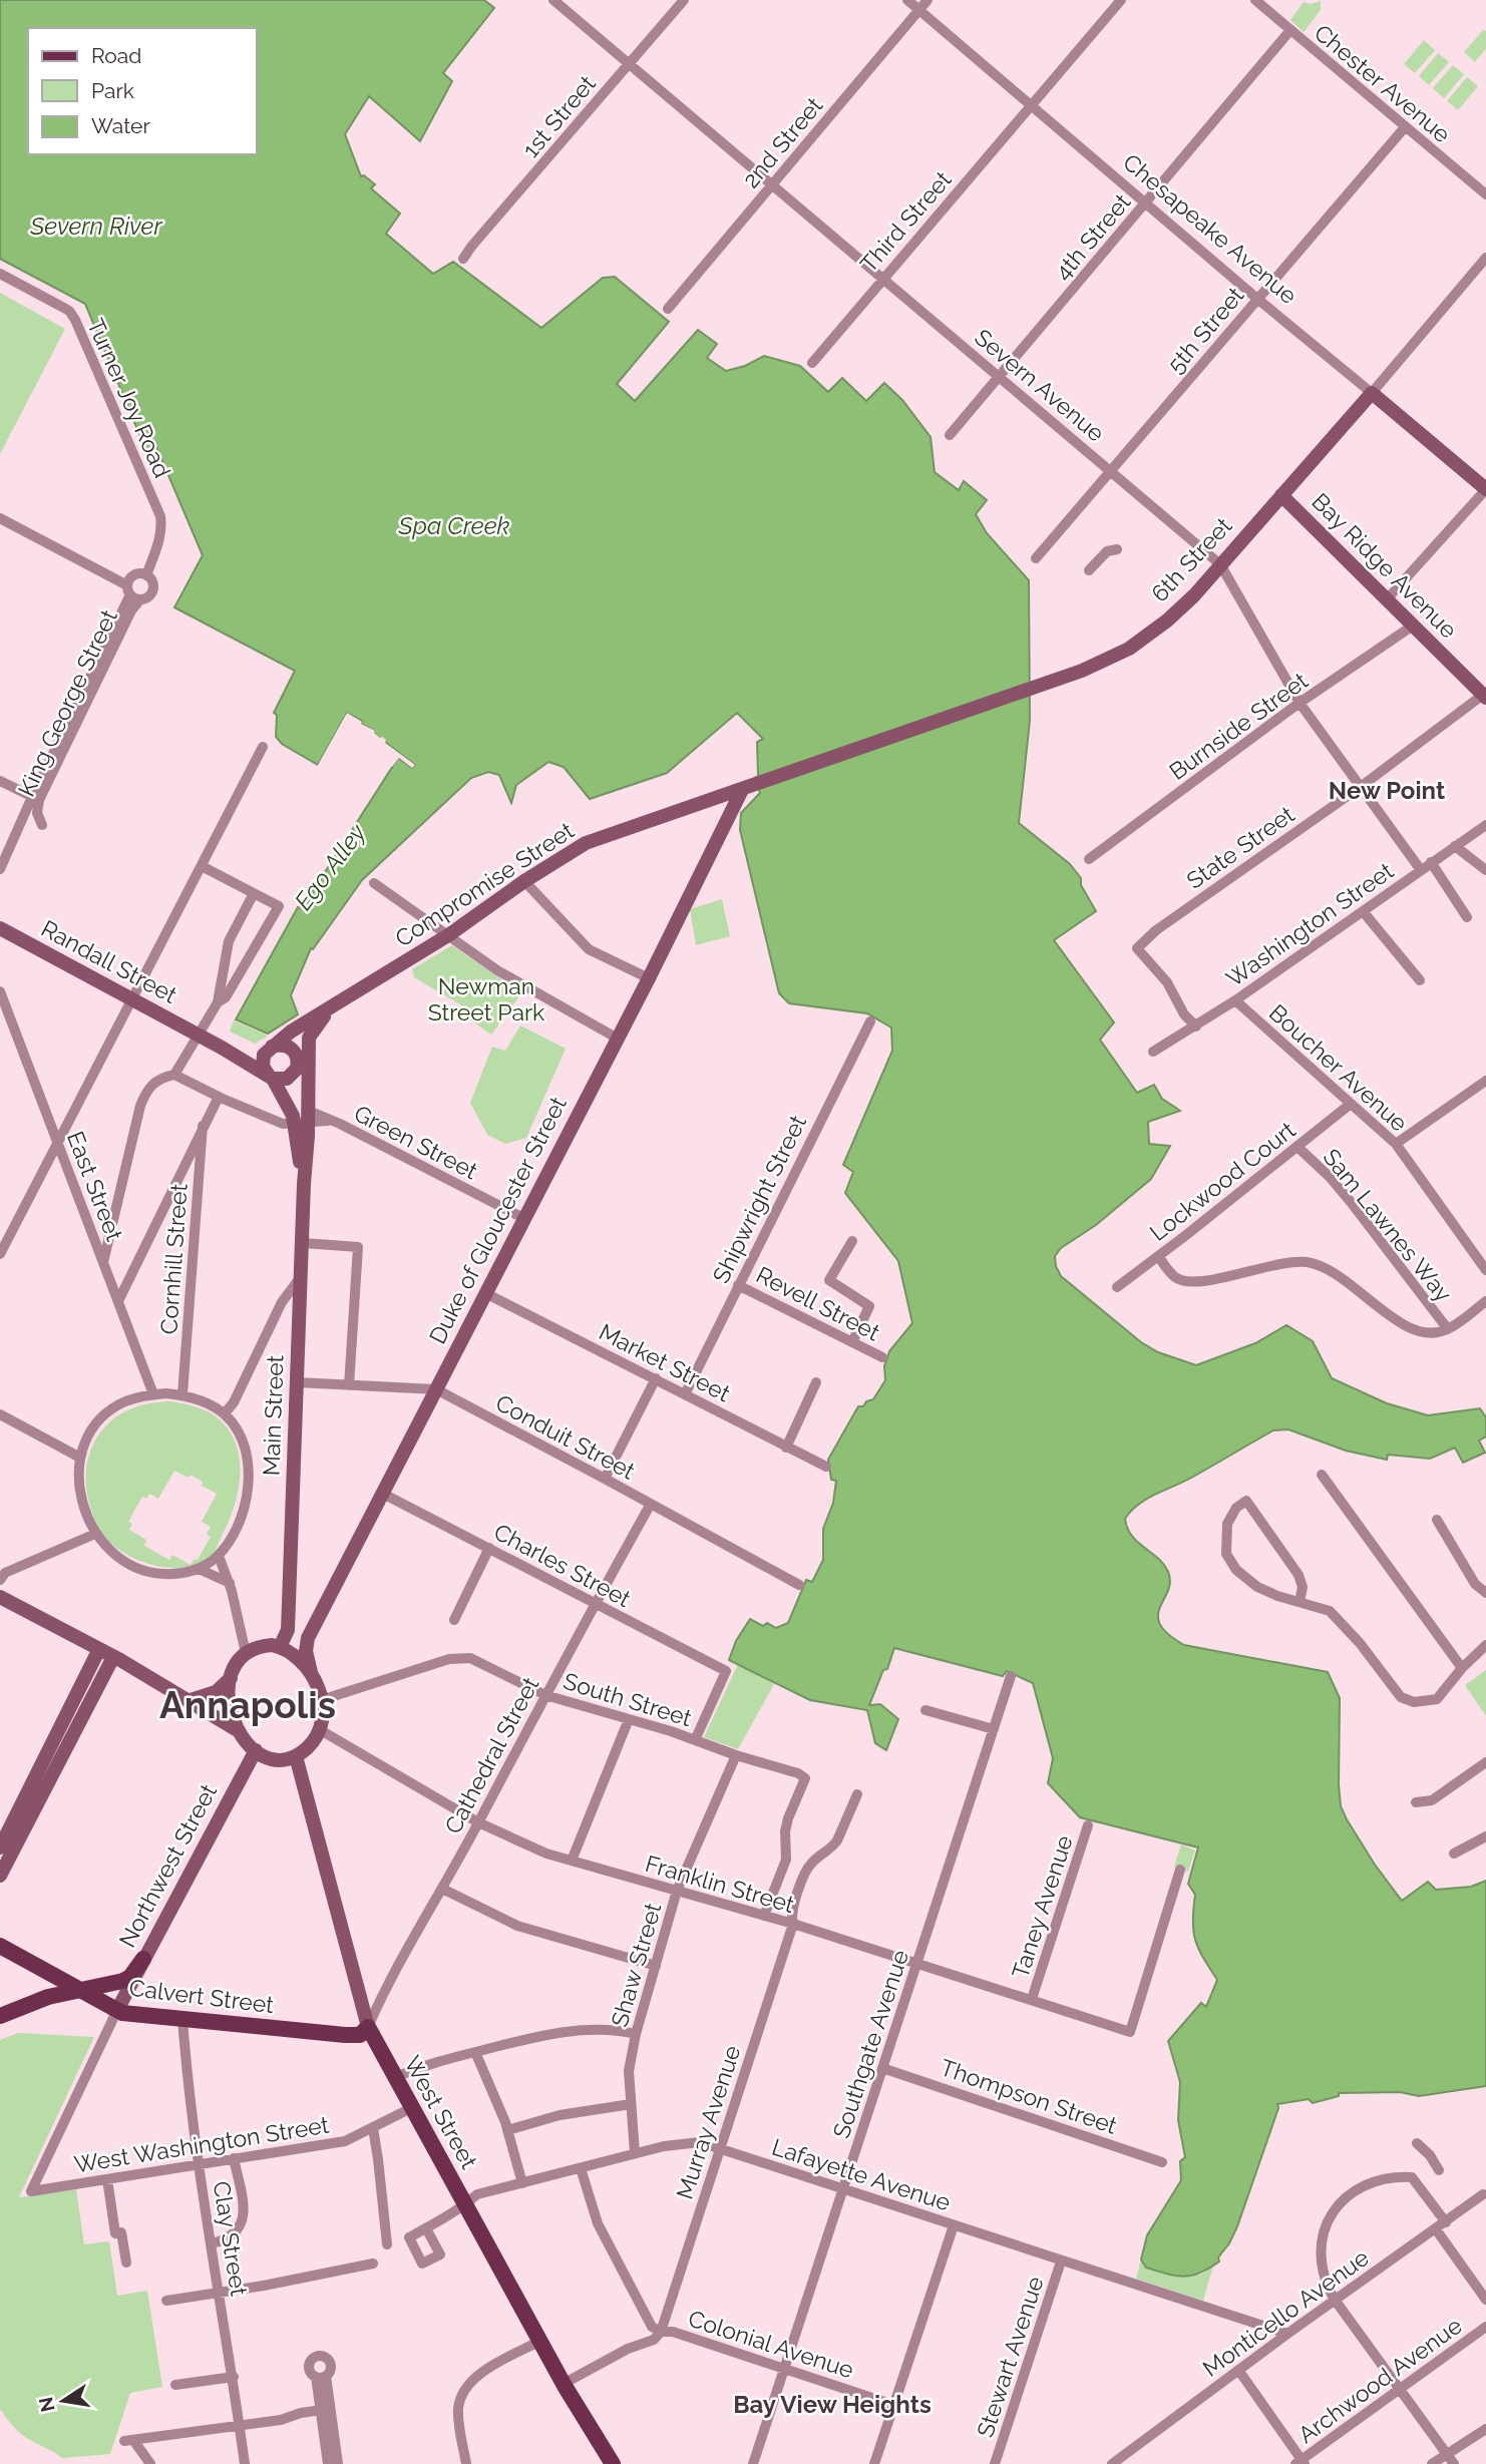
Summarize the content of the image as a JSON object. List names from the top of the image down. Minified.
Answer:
{"streets":{"main road":["Chesapeake Avenue","6th Street","Bay Ridge Avenue","Compromise Street","Randall Street","Duke of Gloucester Street","Main Street","Northwest Street","Calvert Street","West Street"],"street":["Chester Avenue","1st Street","2nd Street","Third Street","4th Street","5th Street","Severn Avenue","Turner Joy Road","King George Street","Burnside Street","State Street","Washington Street","Boucher Avenue","Green Street","Lockwood Court","East Street","Shipwright Street","Sam Lawnes Way","Cornhill Street","Revell Street","Market Street","Conduit Street","Charles Street","South Street","Cathedral Street","Franklin Street","Taney Avenue","Shaw Street","Southgate Avenue","Thompson Street","Murray Avenue","West Washington Street","Lafayette Avenue","Clay Street","Monticello Avenue","Colonial Avenue","Stewart Avenue","Archwood Avenue"]},"crossings":[["Chester Avenue","4th Street"],["Chester Avenue","5th Street"],["1st Street","Severn Avenue"],["2nd Street","Chesapeake Avenue"],["2nd Street","Severn Avenue"],["Third Street","Chesapeake Avenue"],["Third Street","Severn Avenue"],["Chesapeake Avenue","4th Street"],["Chesapeake Avenue","5th Street"],["Chesapeake Avenue","6th Street"],["4th Street","Severn Avenue"],["5th Street","Severn Avenue"],["Severn Avenue","6th Street"],["Severn Avenue","Burnside Street"],["Severn Avenue","State Street"],["Severn Avenue","Washington Street"],["Turner Joy Road","King George Street"],["6th Street","Bay Ridge Avenue"],["6th Street","Compromise Street"],["6th Street","Duke of Gloucester Street"],["Bay Ridge Avenue","Burnside Street"],["Bay Ridge Avenue","State Street"],["State Street","Washington Street"],["Compromise Street","Randall Street"],["Compromise Street","Duke of Gloucester Street"],["Compromise Street","Main Street"],["Washington Street","Boucher Avenue"],["Randall Street","Main Street"],["Boucher Avenue","Lockwood Court"],["Green Street","Duke of Gloucester Street"],["Green Street","Main Street"],["Lockwood Court","Sam Lawnes Way"],["East Street","Cornhill Street"],["Shipwright Street","Revell Street"],["Shipwright Street","Market Street"],["Duke of Gloucester Street","Market Street"],["Duke of Gloucester Street","Main Street"],["Duke of Gloucester Street","Conduit Street"],["Duke of Gloucester Street","Charles Street"],["Duke of Gloucester Street","South Street"],["Duke of Gloucester Street","Northwest Street"],["Duke of Gloucester Street","Franklin Street"],["Duke of Gloucester Street","West Street"],["Main Street","Conduit Street"],["Main Street","South Street"],["Main Street","Northwest Street"],["Main Street","Franklin Street"],["Main Street","West Street"],["Conduit Street","Cathedral Street"],["Charles Street","South Street"],["Charles Street","Cathedral Street"],["South Street","Cathedral Street"],["South Street","Northwest Street"],["South Street","Franklin Street"],["South Street","Shaw Street"],["South Street","West Street"],["Cathedral Street","Franklin Street"],["Cathedral Street","Calvert Street"],["Cathedral Street","West Street"],["Northwest Street","Franklin Street"],["Northwest Street","Calvert Street"],["Northwest Street","West Street"],["Northwest Street","West Washington Street"],["Franklin Street","Taney Avenue"],["Franklin Street","Shaw Street"],["Franklin Street","Southgate Avenue"],["Franklin Street","West Street"],["Franklin Street","Murray Avenue"],["Shaw Street","Lafayette Avenue"],["Calvert Street","West Street"],["Calvert Street","Clay Street"],["Southgate Avenue","Thompson Street"],["Southgate Avenue","Lafayette Avenue"],["Southgate Avenue","Colonial Avenue"],["West Street","West Washington Street"],["West Street","Lafayette Avenue"],["West Street","Colonial Avenue"],["Murray Avenue","Lafayette Avenue"],["Murray Avenue","Colonial Avenue"],["West Washington Street","Clay Street"],["Lafayette Avenue","Monticello Avenue"],["Lafayette Avenue","Stewart Avenue"]],"districts":["New Point","Annapolis","Bay View Heights"],"water":["Severn River","Spa Creek","Ego Alley"],"parks":["Newman Street Park"],"legend":["Road","Park","Water"],"north":"left"}
